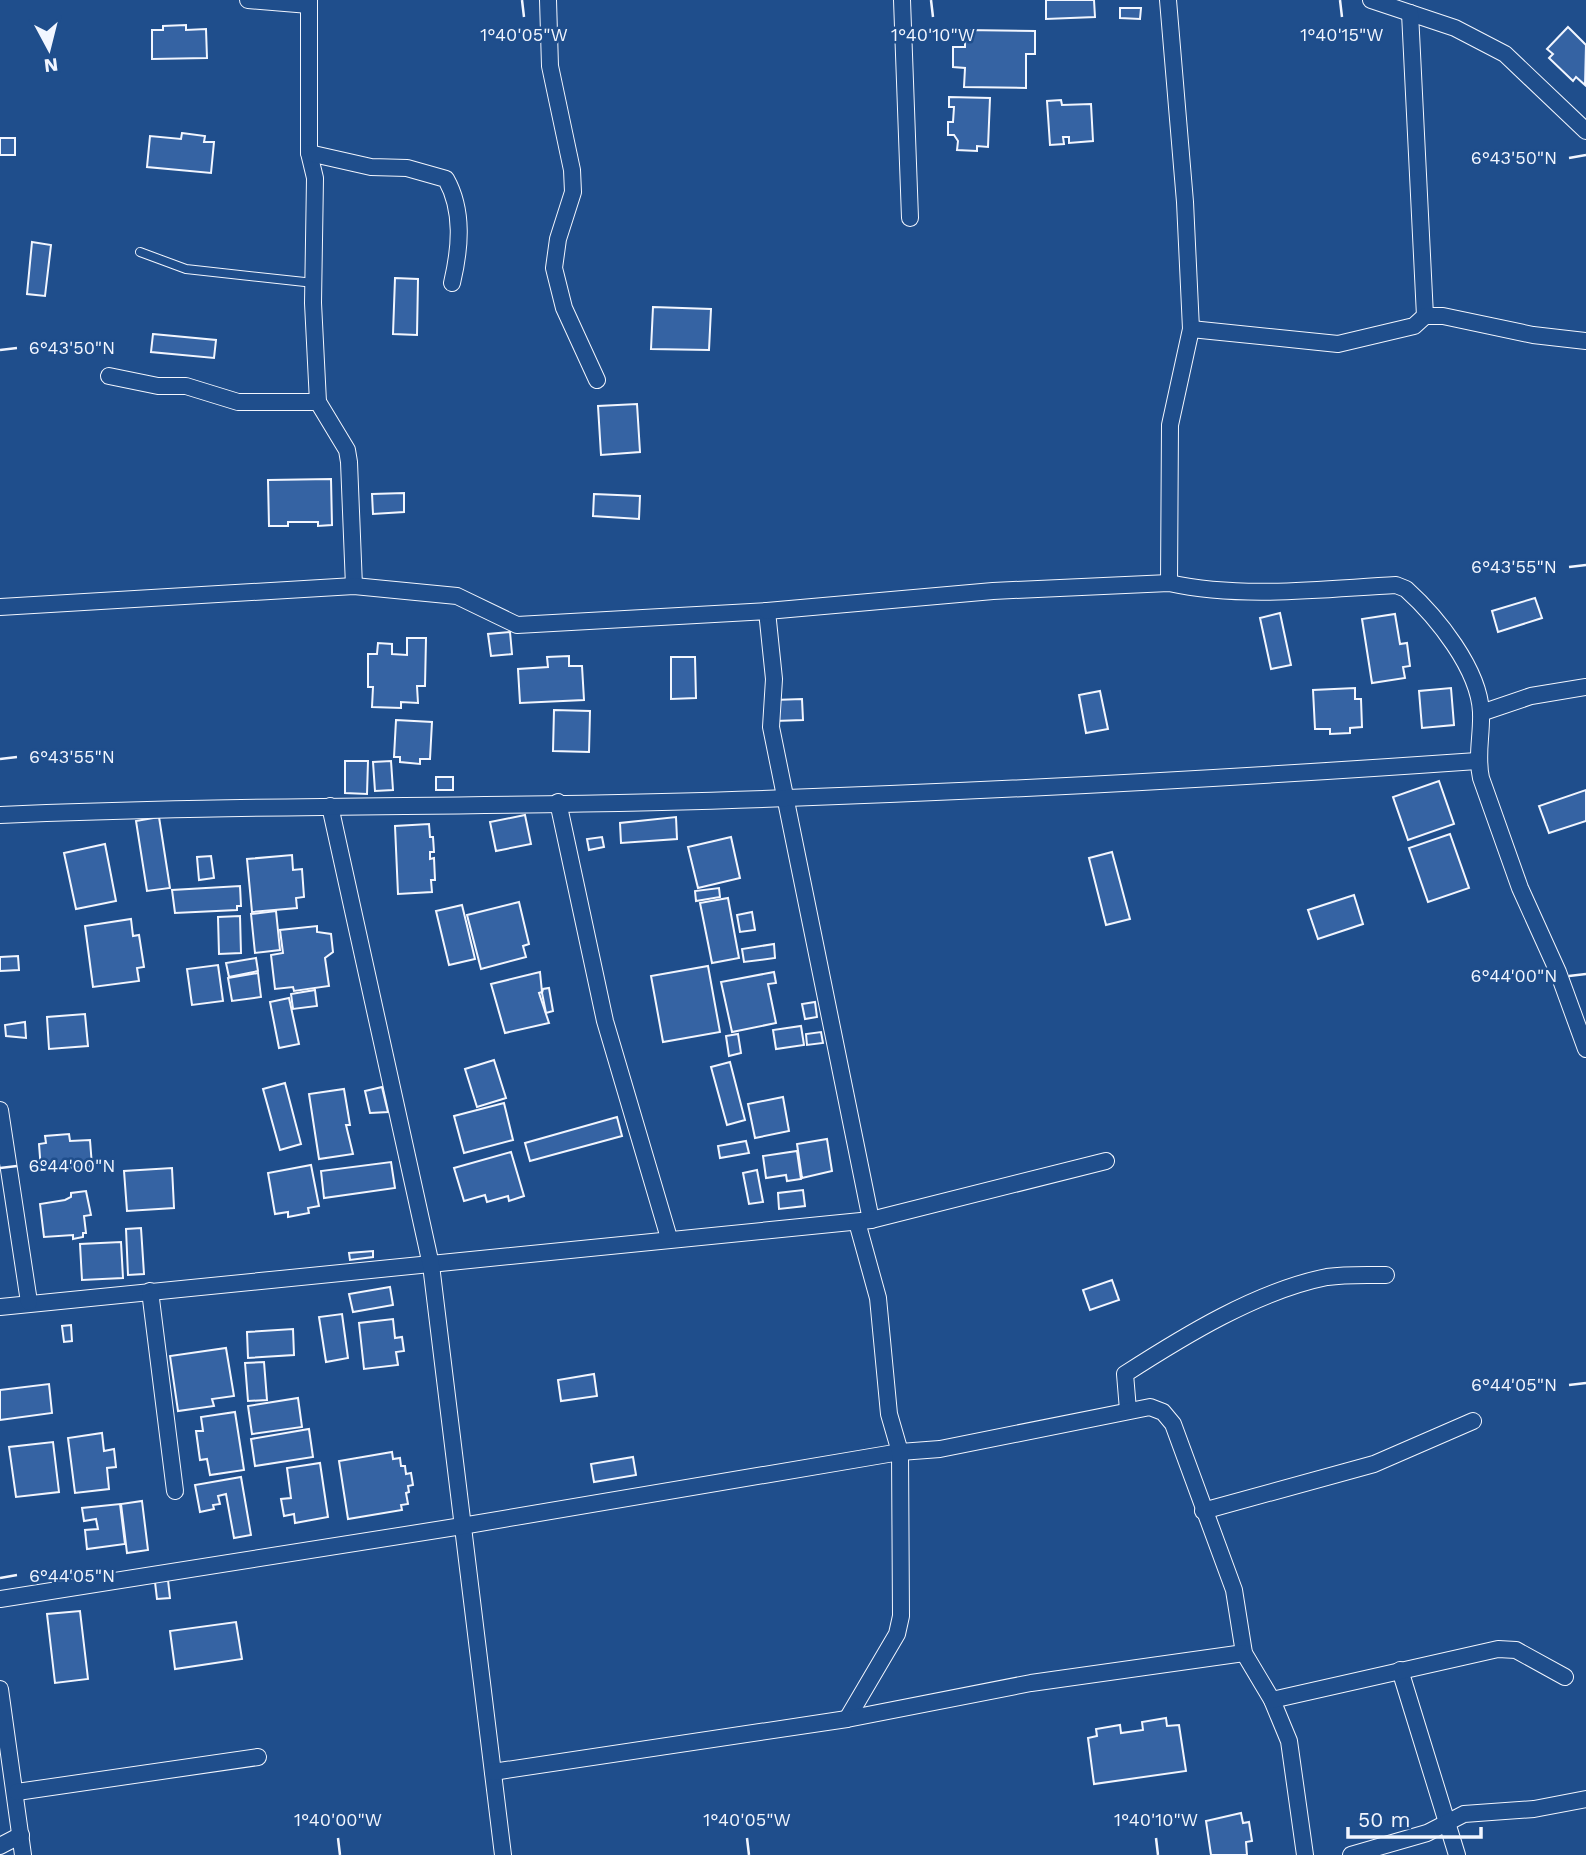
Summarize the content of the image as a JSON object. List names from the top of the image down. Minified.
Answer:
{"scale_bar":"50 m","north":"bottom","coordinates":["1°40'10\"W","1°40'05\"W","1°40'15\"W","6°43'50\"N","6°43'55\"N","6°44'00\"N","6°44'05\"N","1°40'00\"W"]}
